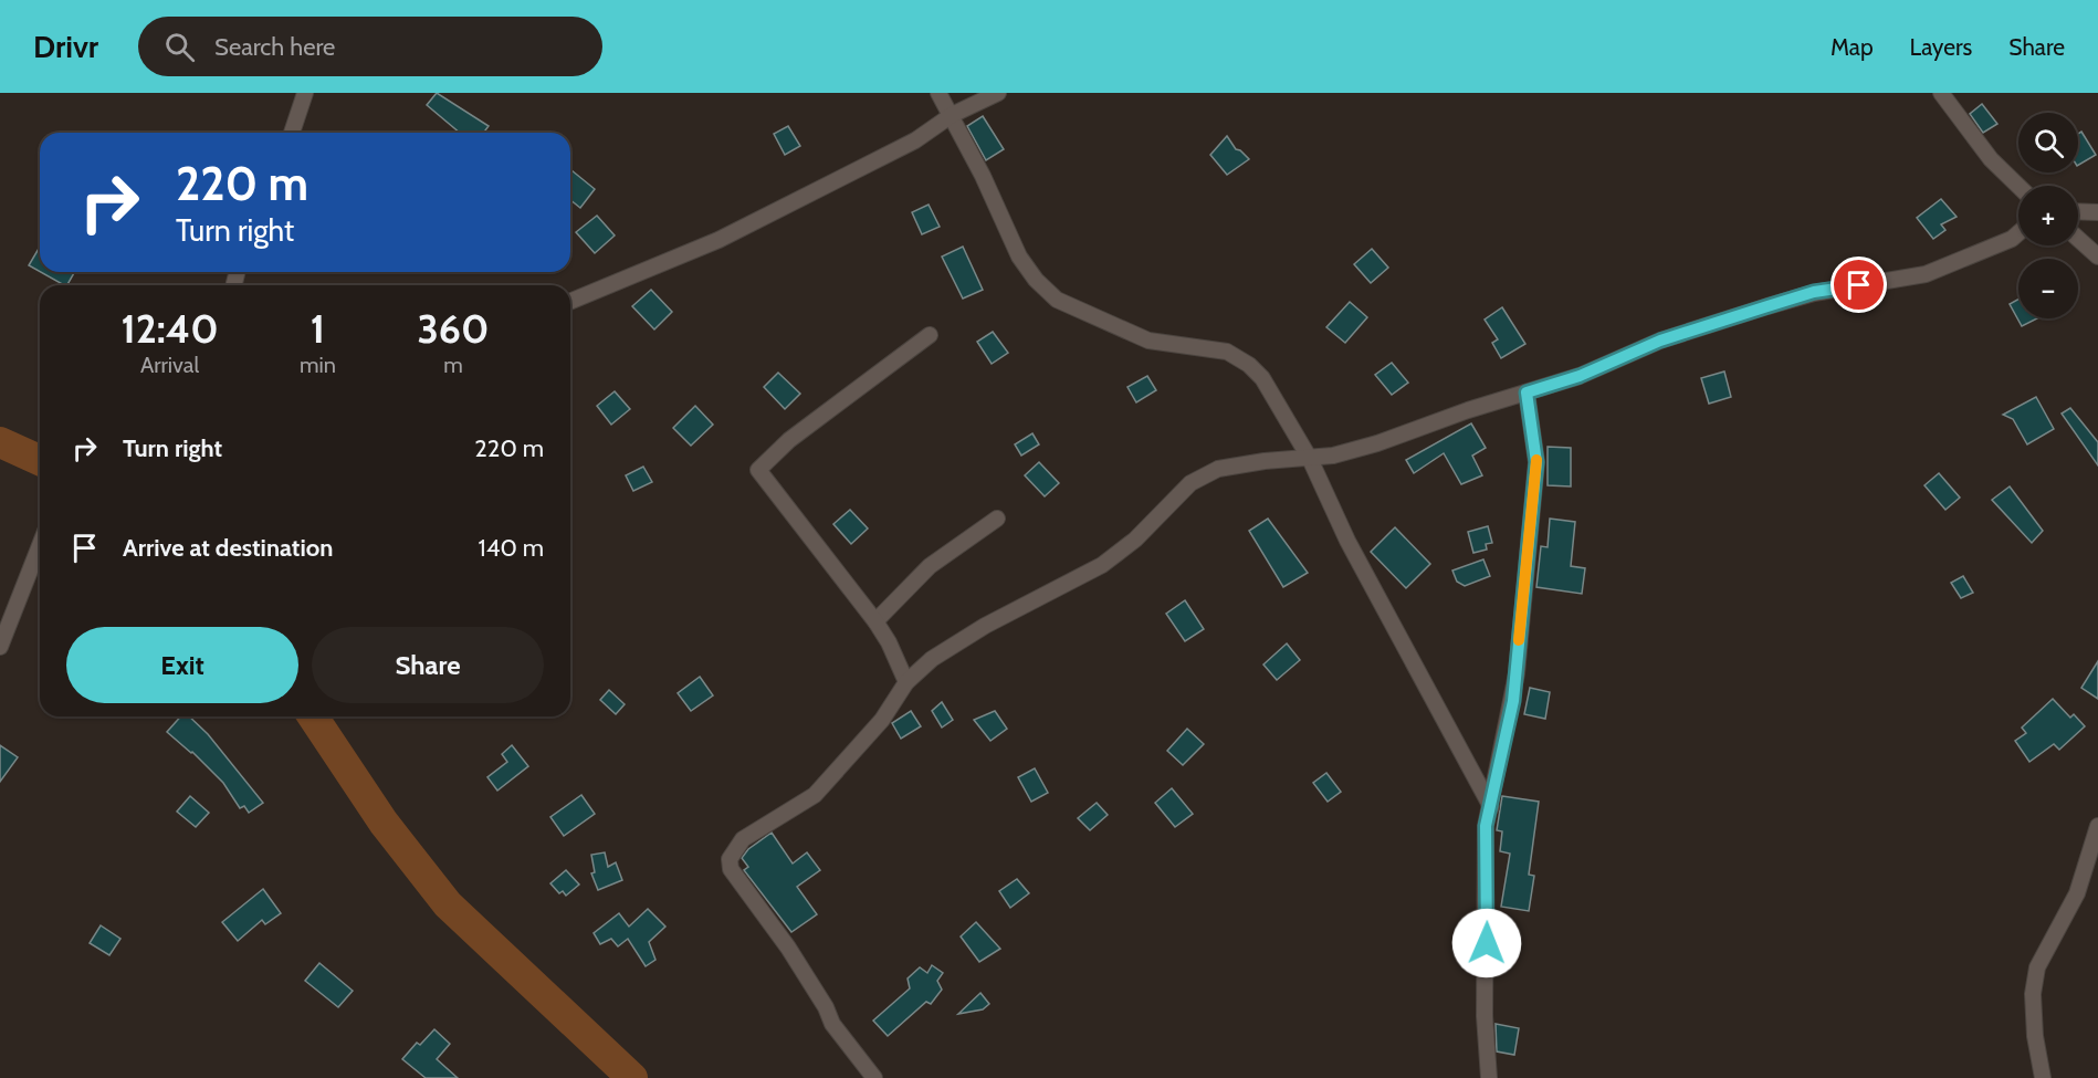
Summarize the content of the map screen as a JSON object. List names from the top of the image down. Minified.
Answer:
{"page":{"header":"Drivr","search":"Search here","nav":["Map","Layers","Share"],"map_buttons":["+","−"],"turn":["220 m","Turn right"],"eta":["12:40","Arrival","1","min","360","m"],"list":[{"name":"Turn right","value":"220 m"},{"name":"Arrive at destination","value":"140 m"}],"buttons":["Exit","Share"]}}
